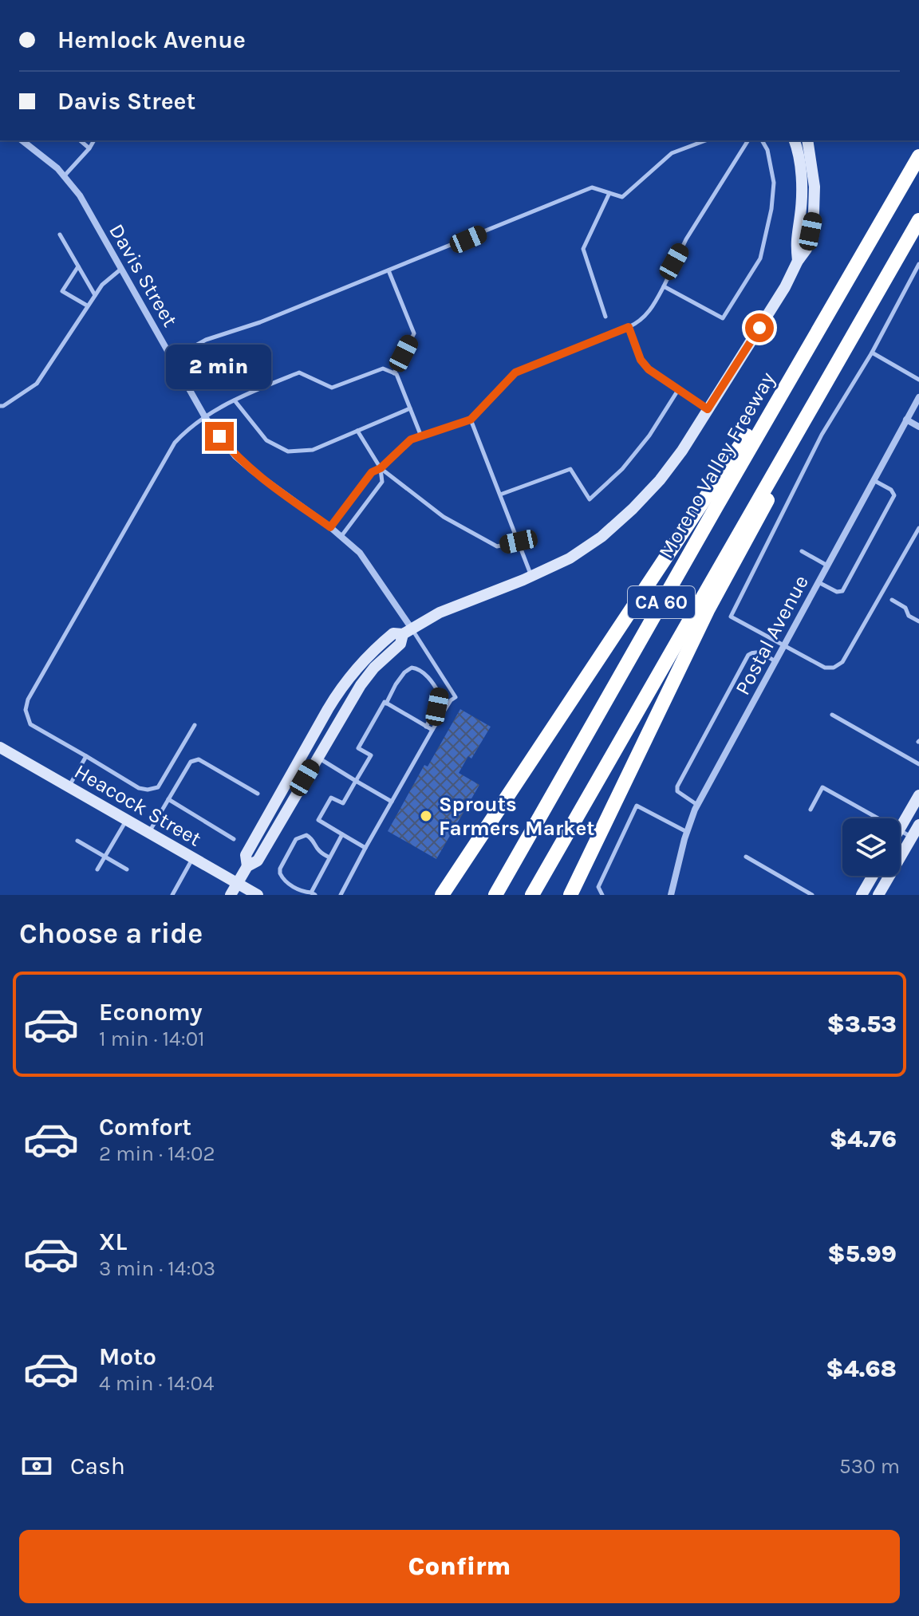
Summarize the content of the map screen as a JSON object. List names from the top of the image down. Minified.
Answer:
{"streets":{"highway":["Moreno Valley Freeway","CA 60"],"street":["Davis Street","Postal Avenue","Heacock Street"]},"places":["Sprouts Farmers Market"],"page":{"banner":["Hemlock Avenue","Davis Street"],"bubble":"2 min","heading":"Choose a ride","list":[{"name":"Economy","note":"1 min · 14:01","value":"$3.53"},{"name":"Comfort","note":"2 min · 14:02","value":"$4.76"},{"name":"XL","note":"3 min · 14:03","value":"$5.99"},{"name":"Moto","note":"4 min · 14:04","value":"$4.68"}],"pay":["Cash","530 m"],"buttons":"Confirm"}}
